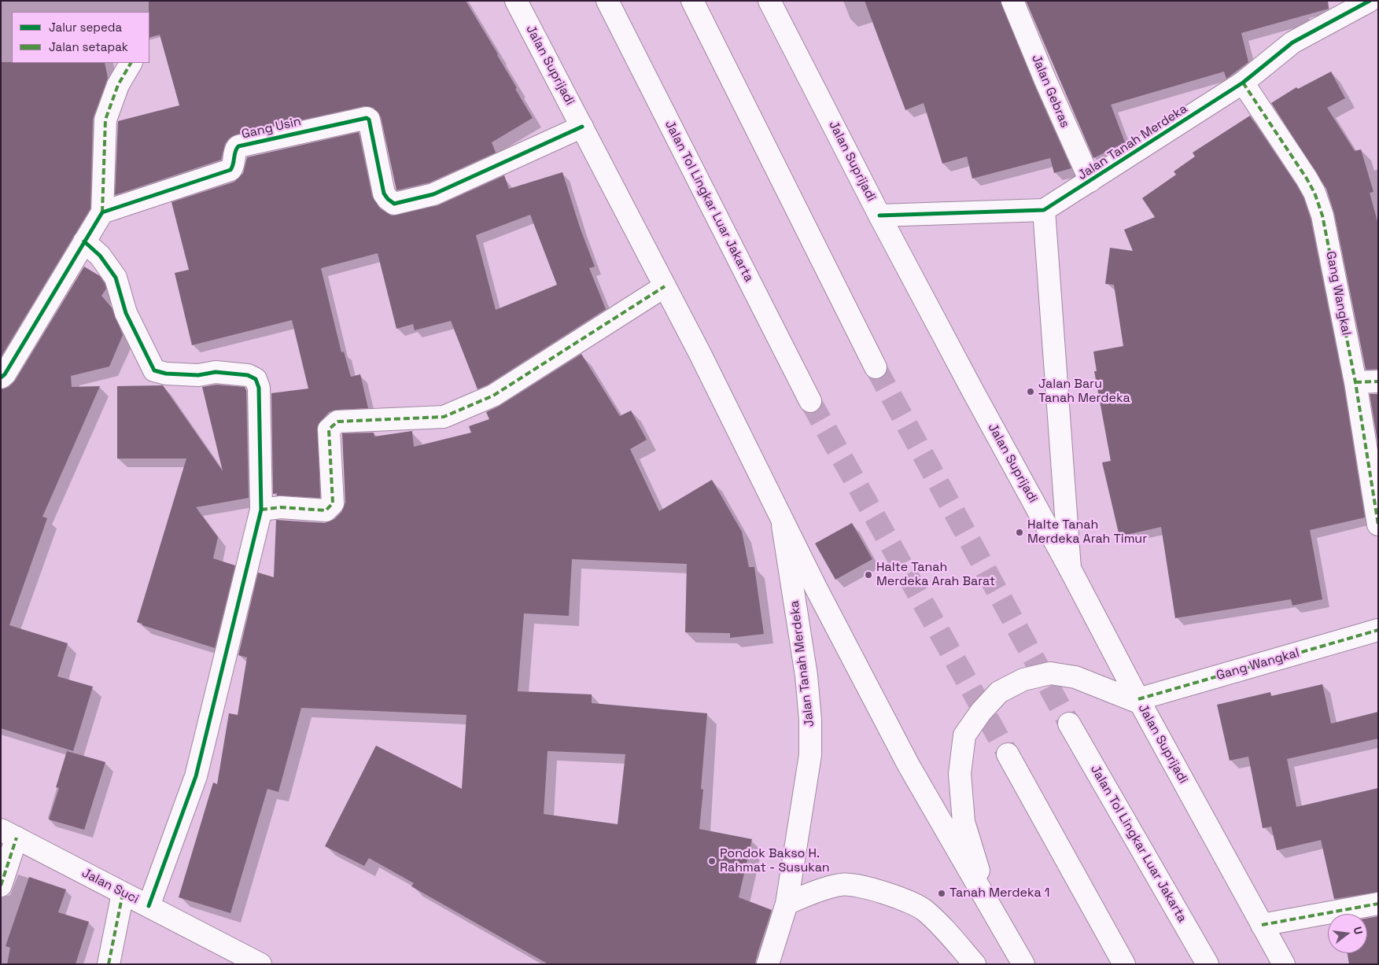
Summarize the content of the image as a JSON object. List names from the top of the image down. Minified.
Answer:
{"streets":{"main road":["Jalan Suprijadi","Jalan Gebras","Gang Usin","Jalan Tanah Merdeka","Jalan Tol Lingkar Luar Jakarta","Gang Wangkal","Jalan Suci"]},"crossings":[["Jalan Suprijadi","Gang Usin"],["Jalan Suprijadi","Jalan Tanah Merdeka"],["Jalan Suprijadi","Gang Wangkal"],["Jalan Gebras","Jalan Tanah Merdeka"],["Jalan Tanah Merdeka","Gang Wangkal"]],"places":["Jalan Baru Tanah Merdeka","Halte Tanah Merdeka Arah Timur","Halte Tanah Merdeka Arah Barat","Pondok Bakso H. Rahmat - Susukan","Tanah Merdeka 1"],"legend":["Jalur sepeda","Jalan setapak"],"north":"right"}
